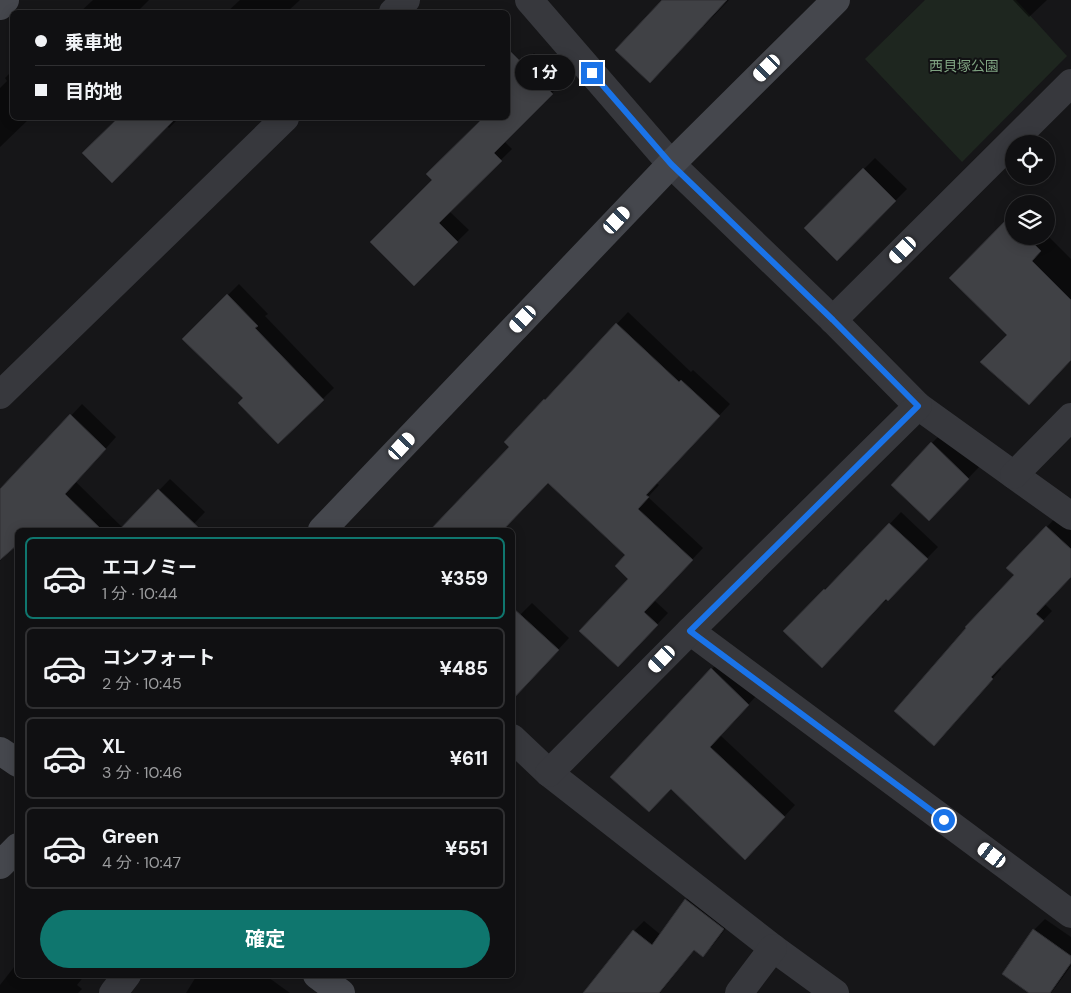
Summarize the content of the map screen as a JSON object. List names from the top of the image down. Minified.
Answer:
{"parks":["西貝塚公園"],"page":{"banner":["乗車地","目的地"],"bubble":"1 分","list":[{"name":"エコノミー","note":"1 分 · 10:44","value":"¥359"},{"name":"コンフォート","note":"2 分 · 10:45","value":"¥485"},{"name":"XL","note":"3 分 · 10:46","value":"¥611"},{"name":"Green","note":"4 分 · 10:47","value":"¥551"}],"buttons":"確定"}}
